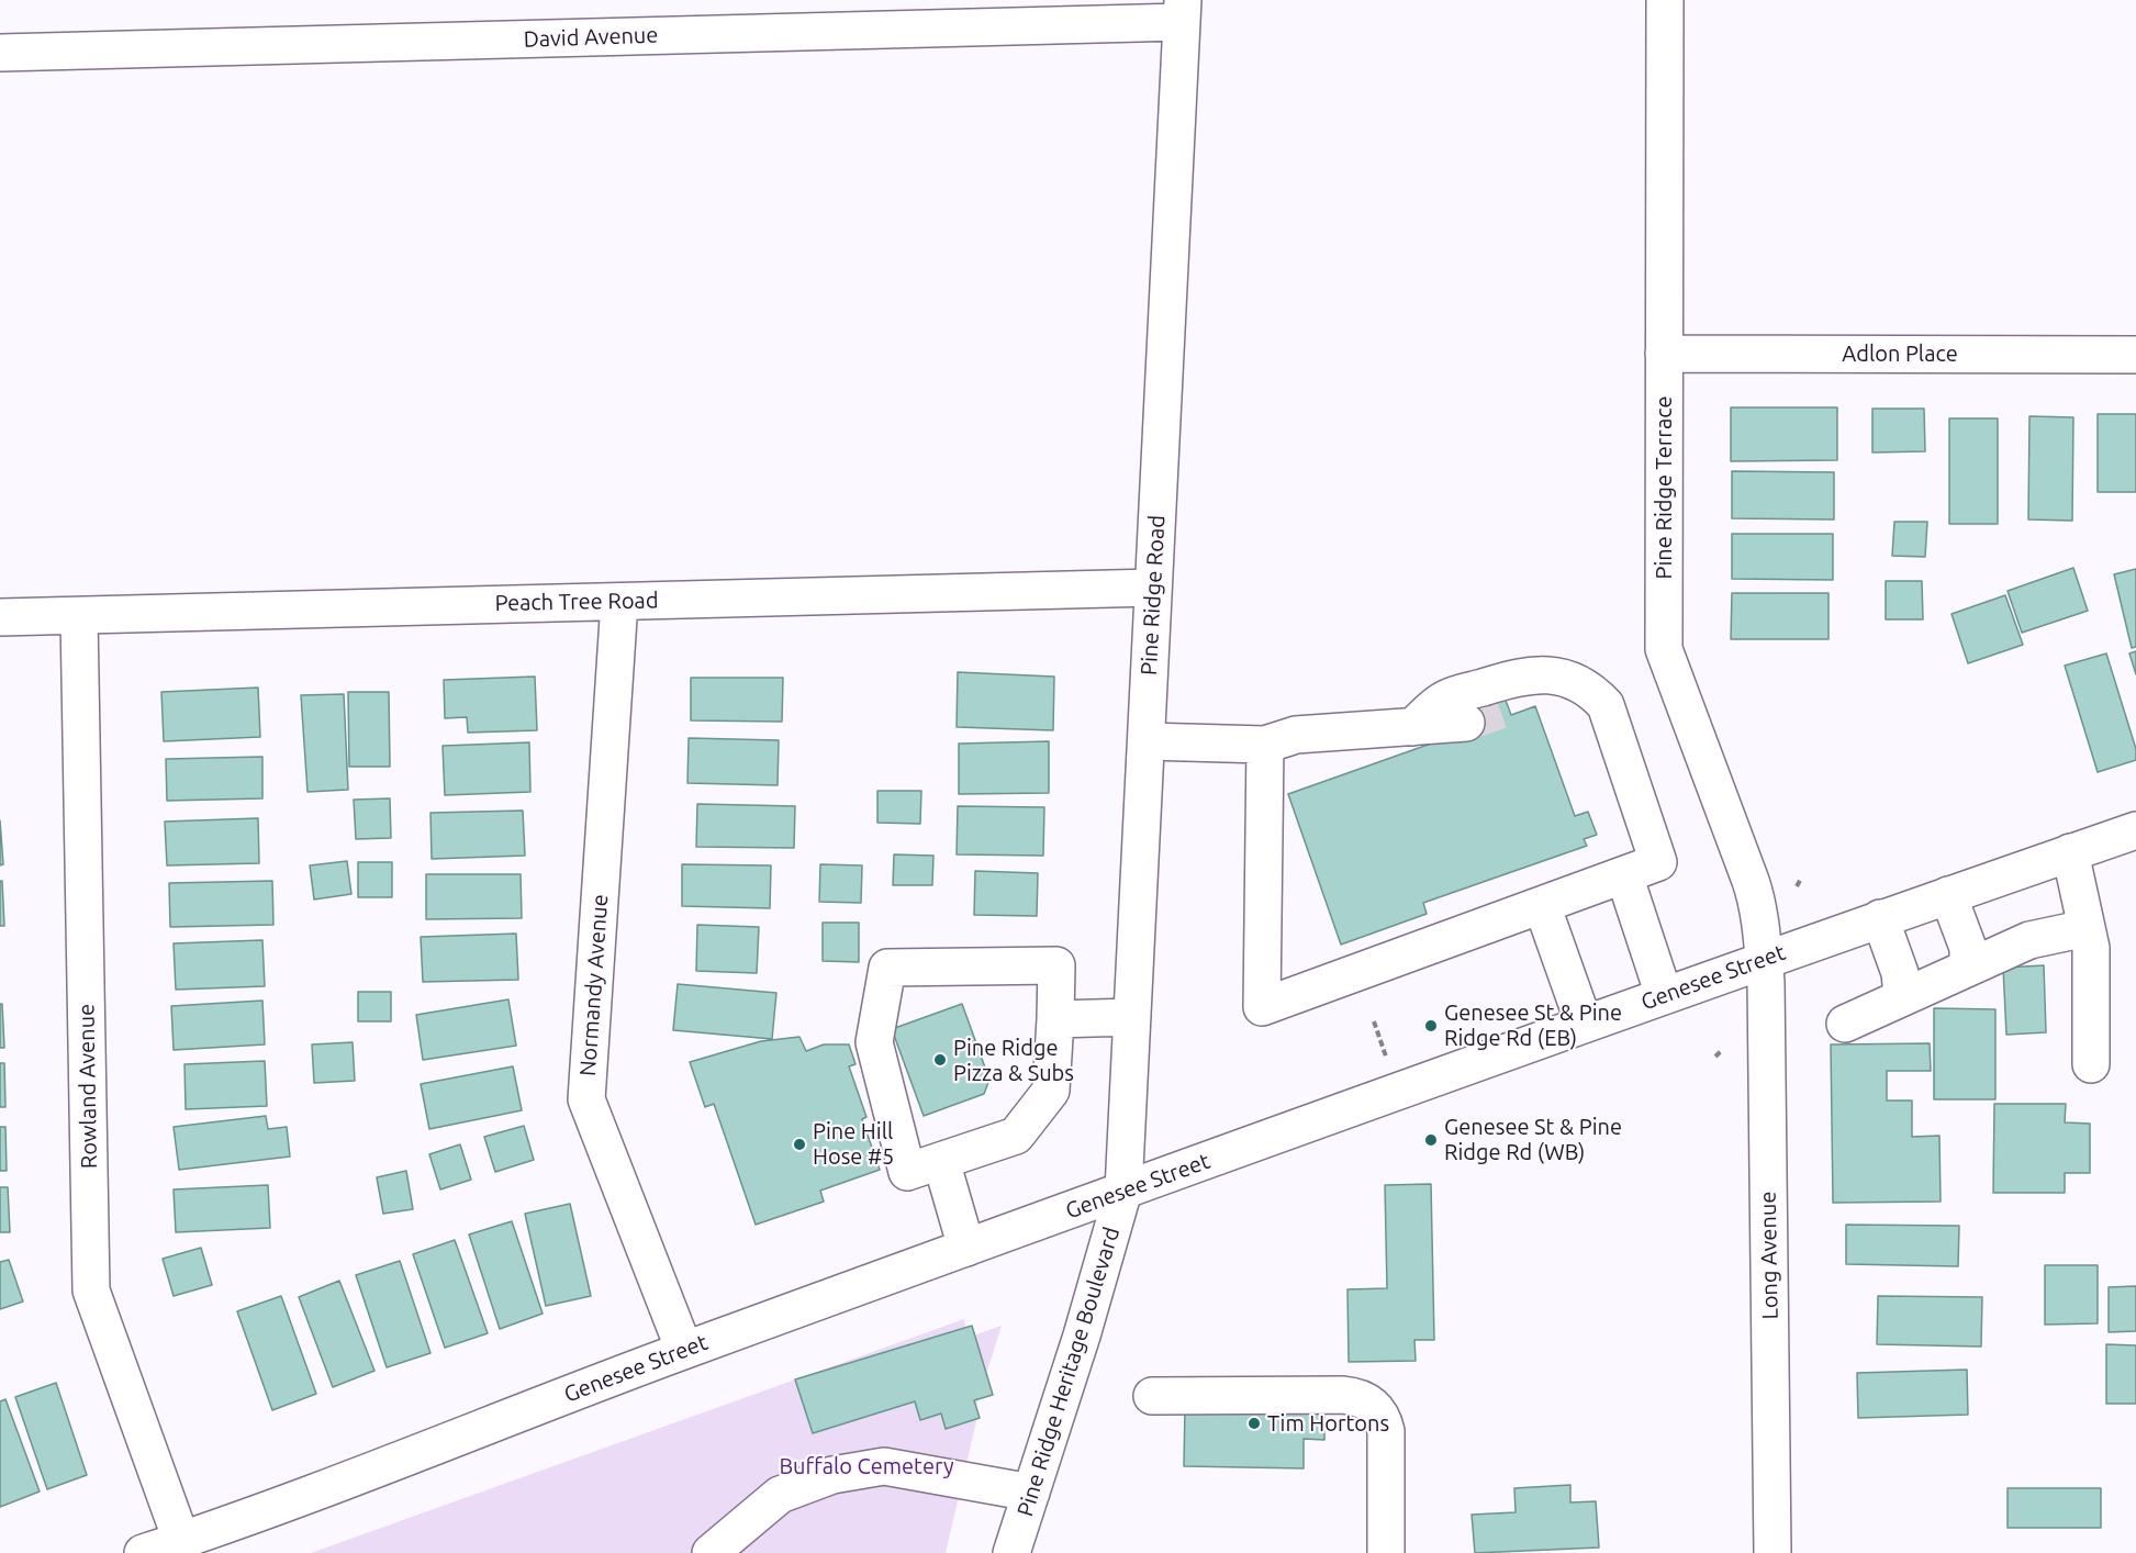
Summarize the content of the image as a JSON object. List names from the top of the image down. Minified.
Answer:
{"streets":{"street":["David Avenue","Adlon Place","Pine Ridge Terrace","Pine Ridge Road","Peach Tree Road","Genesee Street","Normandy Avenue","Rowland Avenue","Long Avenue","Pine Ridge Heritage Boulevard"]},"crossings":[["David Avenue","Pine Ridge Road"],["Adlon Place","Pine Ridge Terrace"],["Pine Ridge Terrace","Genesee Street"],["Pine Ridge Terrace","Long Avenue"],["Pine Ridge Road","Peach Tree Road"],["Pine Ridge Road","Genesee Street"],["Pine Ridge Road","Pine Ridge Heritage Boulevard"],["Peach Tree Road","Normandy Avenue"],["Peach Tree Road","Rowland Avenue"],["Genesee Street","Normandy Avenue"],["Genesee Street","Rowland Avenue"],["Genesee Street","Long Avenue"],["Genesee Street","Pine Ridge Heritage Boulevard"]],"parks":["Buffalo Cemetery"],"places":["Genesee St & Pine Ridge Rd (EB)","Pine Ridge Pizza & Subs","Genesee St & Pine Ridge Rd (WB)","Pine Hill Hose #5","Tim Hortons"]}
